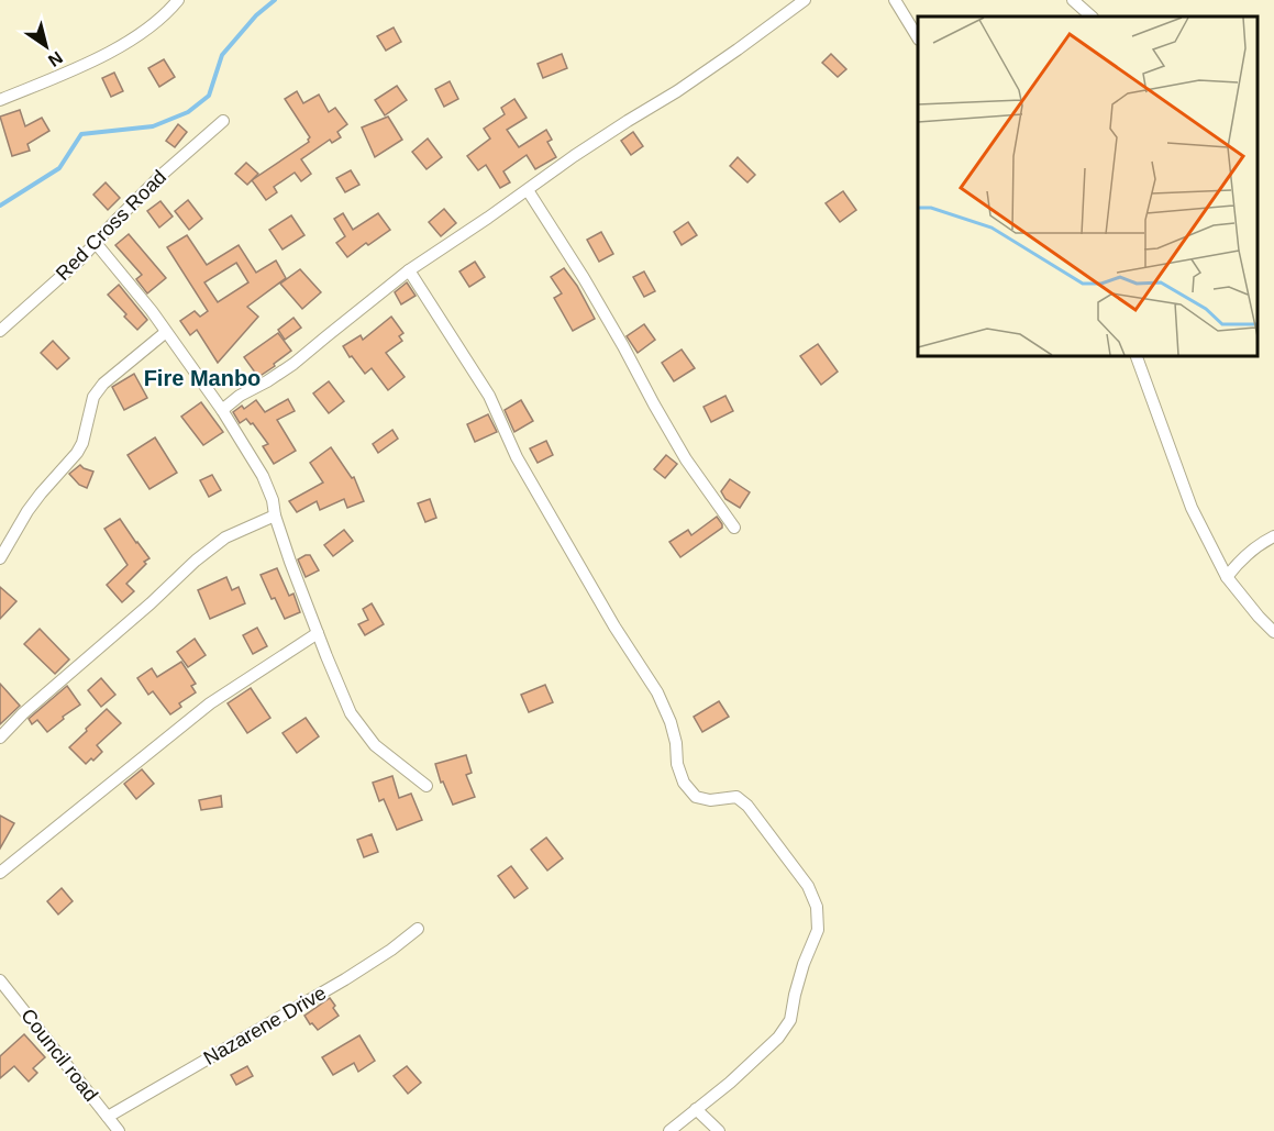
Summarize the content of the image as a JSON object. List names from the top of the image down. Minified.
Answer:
{"streets":{"street":["Red Cross Road","Nazarene Drive","Council road"]},"crossings":[["Nazarene Drive","Council road"]],"districts":["Fire Manbo"],"north":"bottom right"}
